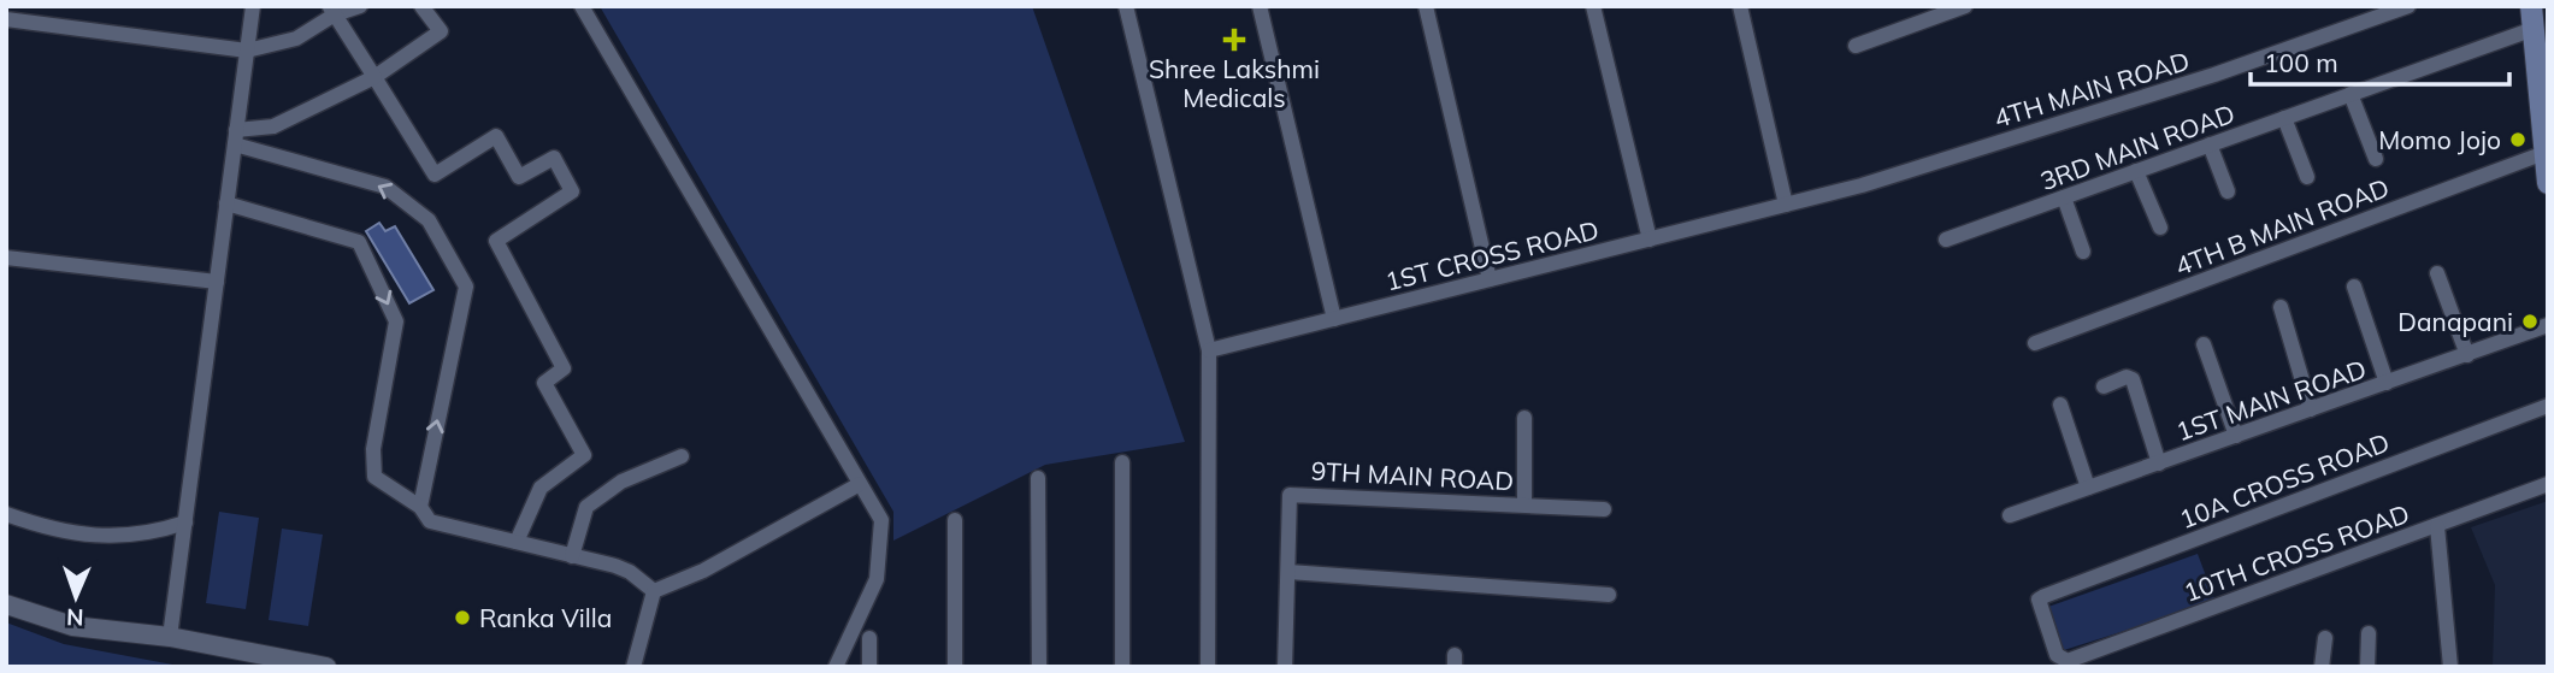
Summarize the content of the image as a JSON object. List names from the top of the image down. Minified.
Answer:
{"streets":{"street":["4TH MAIN ROAD","3RD MAIN ROAD","4TH B MAIN ROAD","1ST CROSS ROAD","1ST MAIN ROAD","9TH MAIN ROAD","10A CROSS ROAD","10TH CROSS ROAD"]},"crossings":[["4TH MAIN ROAD","1ST CROSS ROAD"],["10A CROSS ROAD","10TH CROSS ROAD"]],"places":{"health":["Shree Lakshmi Medicals"],"other":["Momo Jojo","Danapani","Ranka Villa"]},"scale_bar":"100 m","north":"bottom"}
